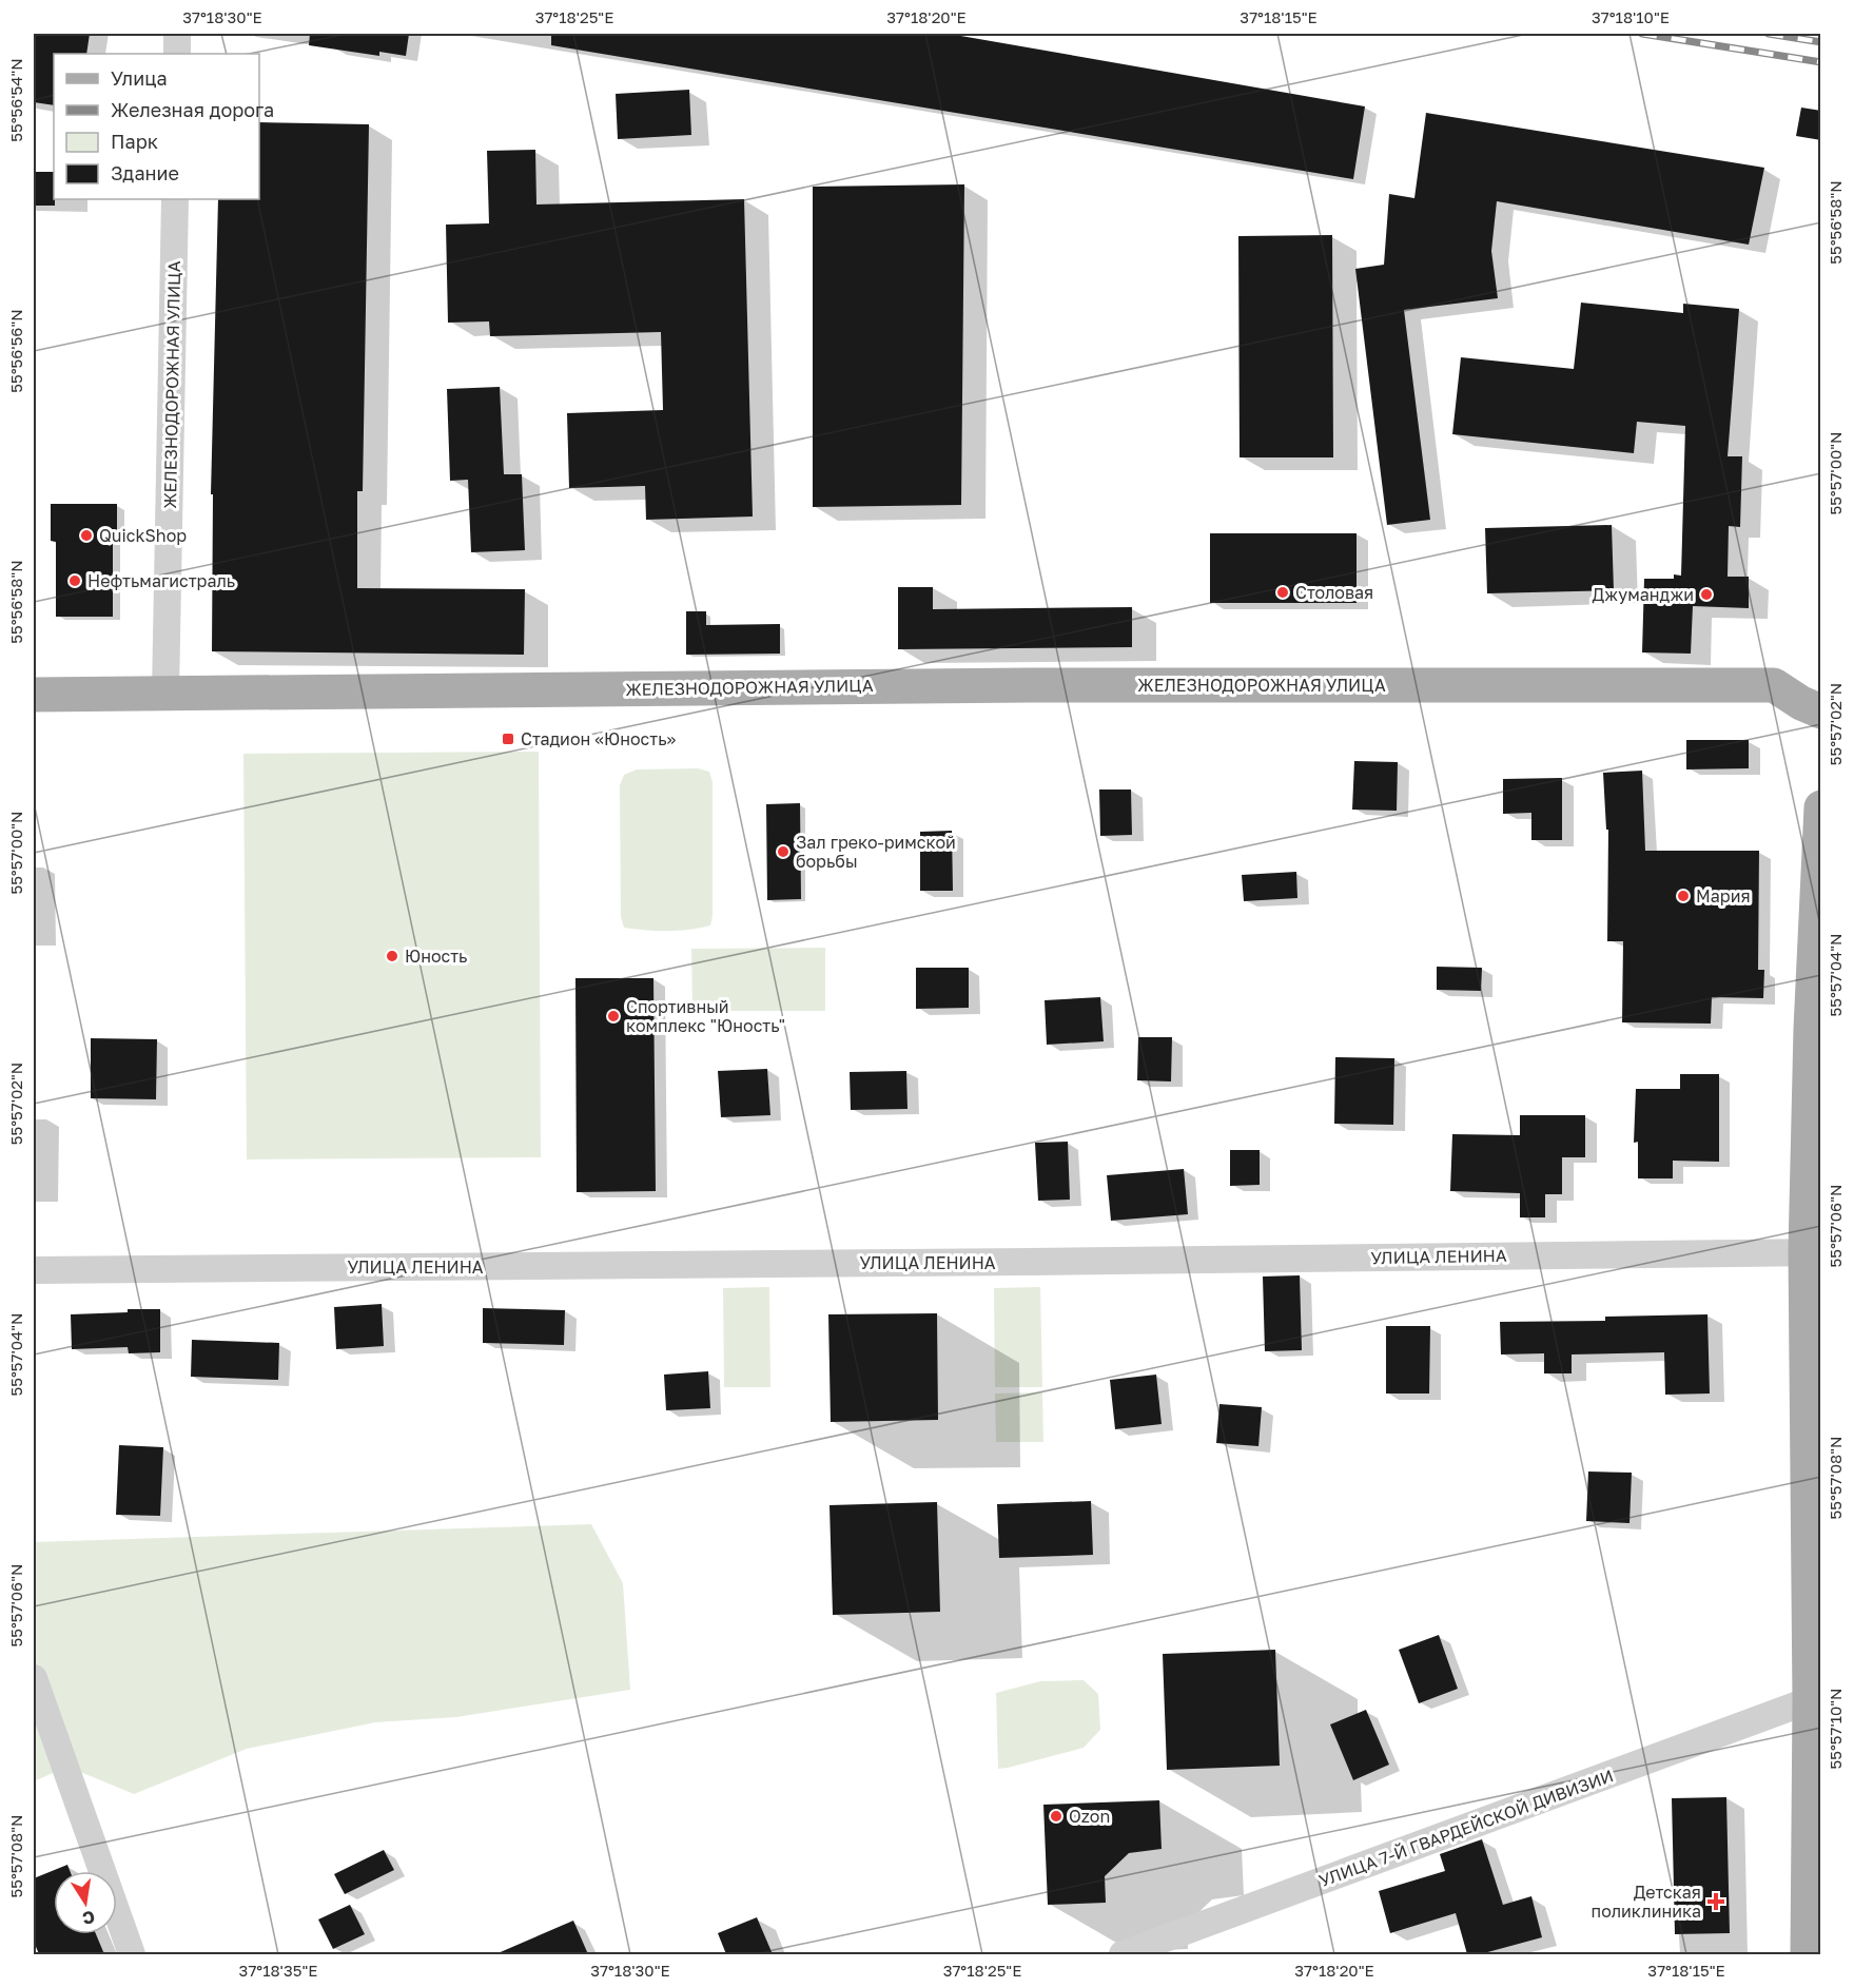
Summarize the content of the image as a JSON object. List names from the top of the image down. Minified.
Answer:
{"streets":{"main road":["ЖЕЛЕЗНОДОРОЖНАЯ УЛИЦА"],"street":["УЛИЦА ЛЕНИНА","УЛИЦА 7-Й ГВАРДЕЙСКОЙ ДИВИЗИИ"]},"places":{"other":["QuickShop","Нефтьмагистраль","Столовая","Джуманджи","Зал греко-римской борьбы","Мария","Юность","Спортивный комплекс \"Юность\"","Ozon"],"transit":["Стадион «Юность»"],"health":["Детская поликлиника"]},"legend":["Улица","Железная дорога","Парк","Здание"],"north":"bottom","coordinates":["37°18'30\"E","37°18'25\"E","37°18'20\"E","37°18'15\"E","37°18'10\"E","55°56'54\"N","55°56'58\"N","55°56'56\"N","55°57'00\"N","55°57'02\"N","55°57'04\"N","55°57'06\"N","55°57'08\"N","55°57'10\"N","37°18'35\"E"]}
